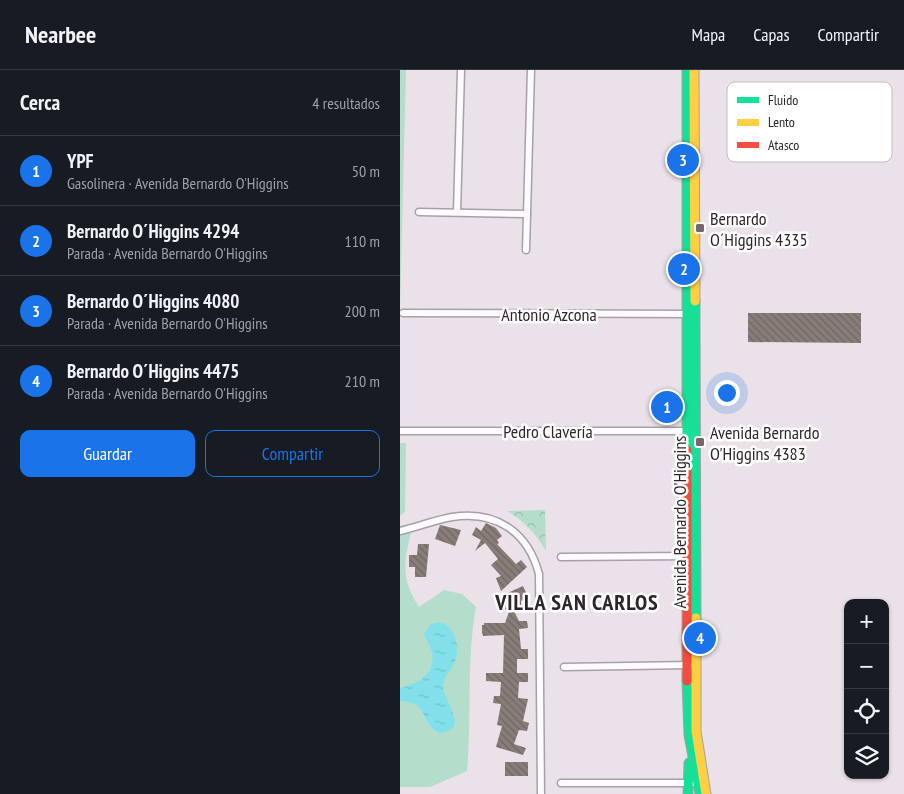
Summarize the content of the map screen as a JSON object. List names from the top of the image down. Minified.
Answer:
{"streets":{"main road":["Avenida Bernardo O'Higgins"],"street":["Antonio Azcona","Pedro Clavería"]},"crossings":[["Antonio Azcona","Avenida Bernardo O'Higgins"],["Pedro Clavería","Avenida Bernardo O'Higgins"]],"districts":["VILLA SAN CARLOS"],"places":{"transit":["Bernardo O´Higgins 4335","Avenida Bernardo O'Higgins 4383"]},"legend":["Fluido","Lento","Atasco"],"page":{"header":"Nearbee","nav":["Mapa","Capas","Compartir"],"heading":["Cerca","4 resultados"],"list":[{"mark":"1","name":"YPF","note":"Gasolinera · Avenida Bernardo O'Higgins","value":"50 m"},{"mark":"2","name":"Bernardo O´Higgins 4294","note":"Parada · Avenida Bernardo O'Higgins","value":"110 m"},{"mark":"3","name":"Bernardo O´Higgins 4080","note":"Parada · Avenida Bernardo O'Higgins","value":"200 m"},{"mark":"4","name":"Bernardo O´Higgins 4475","note":"Parada · Avenida Bernardo O'Higgins","value":"210 m"}],"pins":["3","2","1","4"],"buttons":["Guardar","Compartir"],"map_buttons":["+","−"]}}
